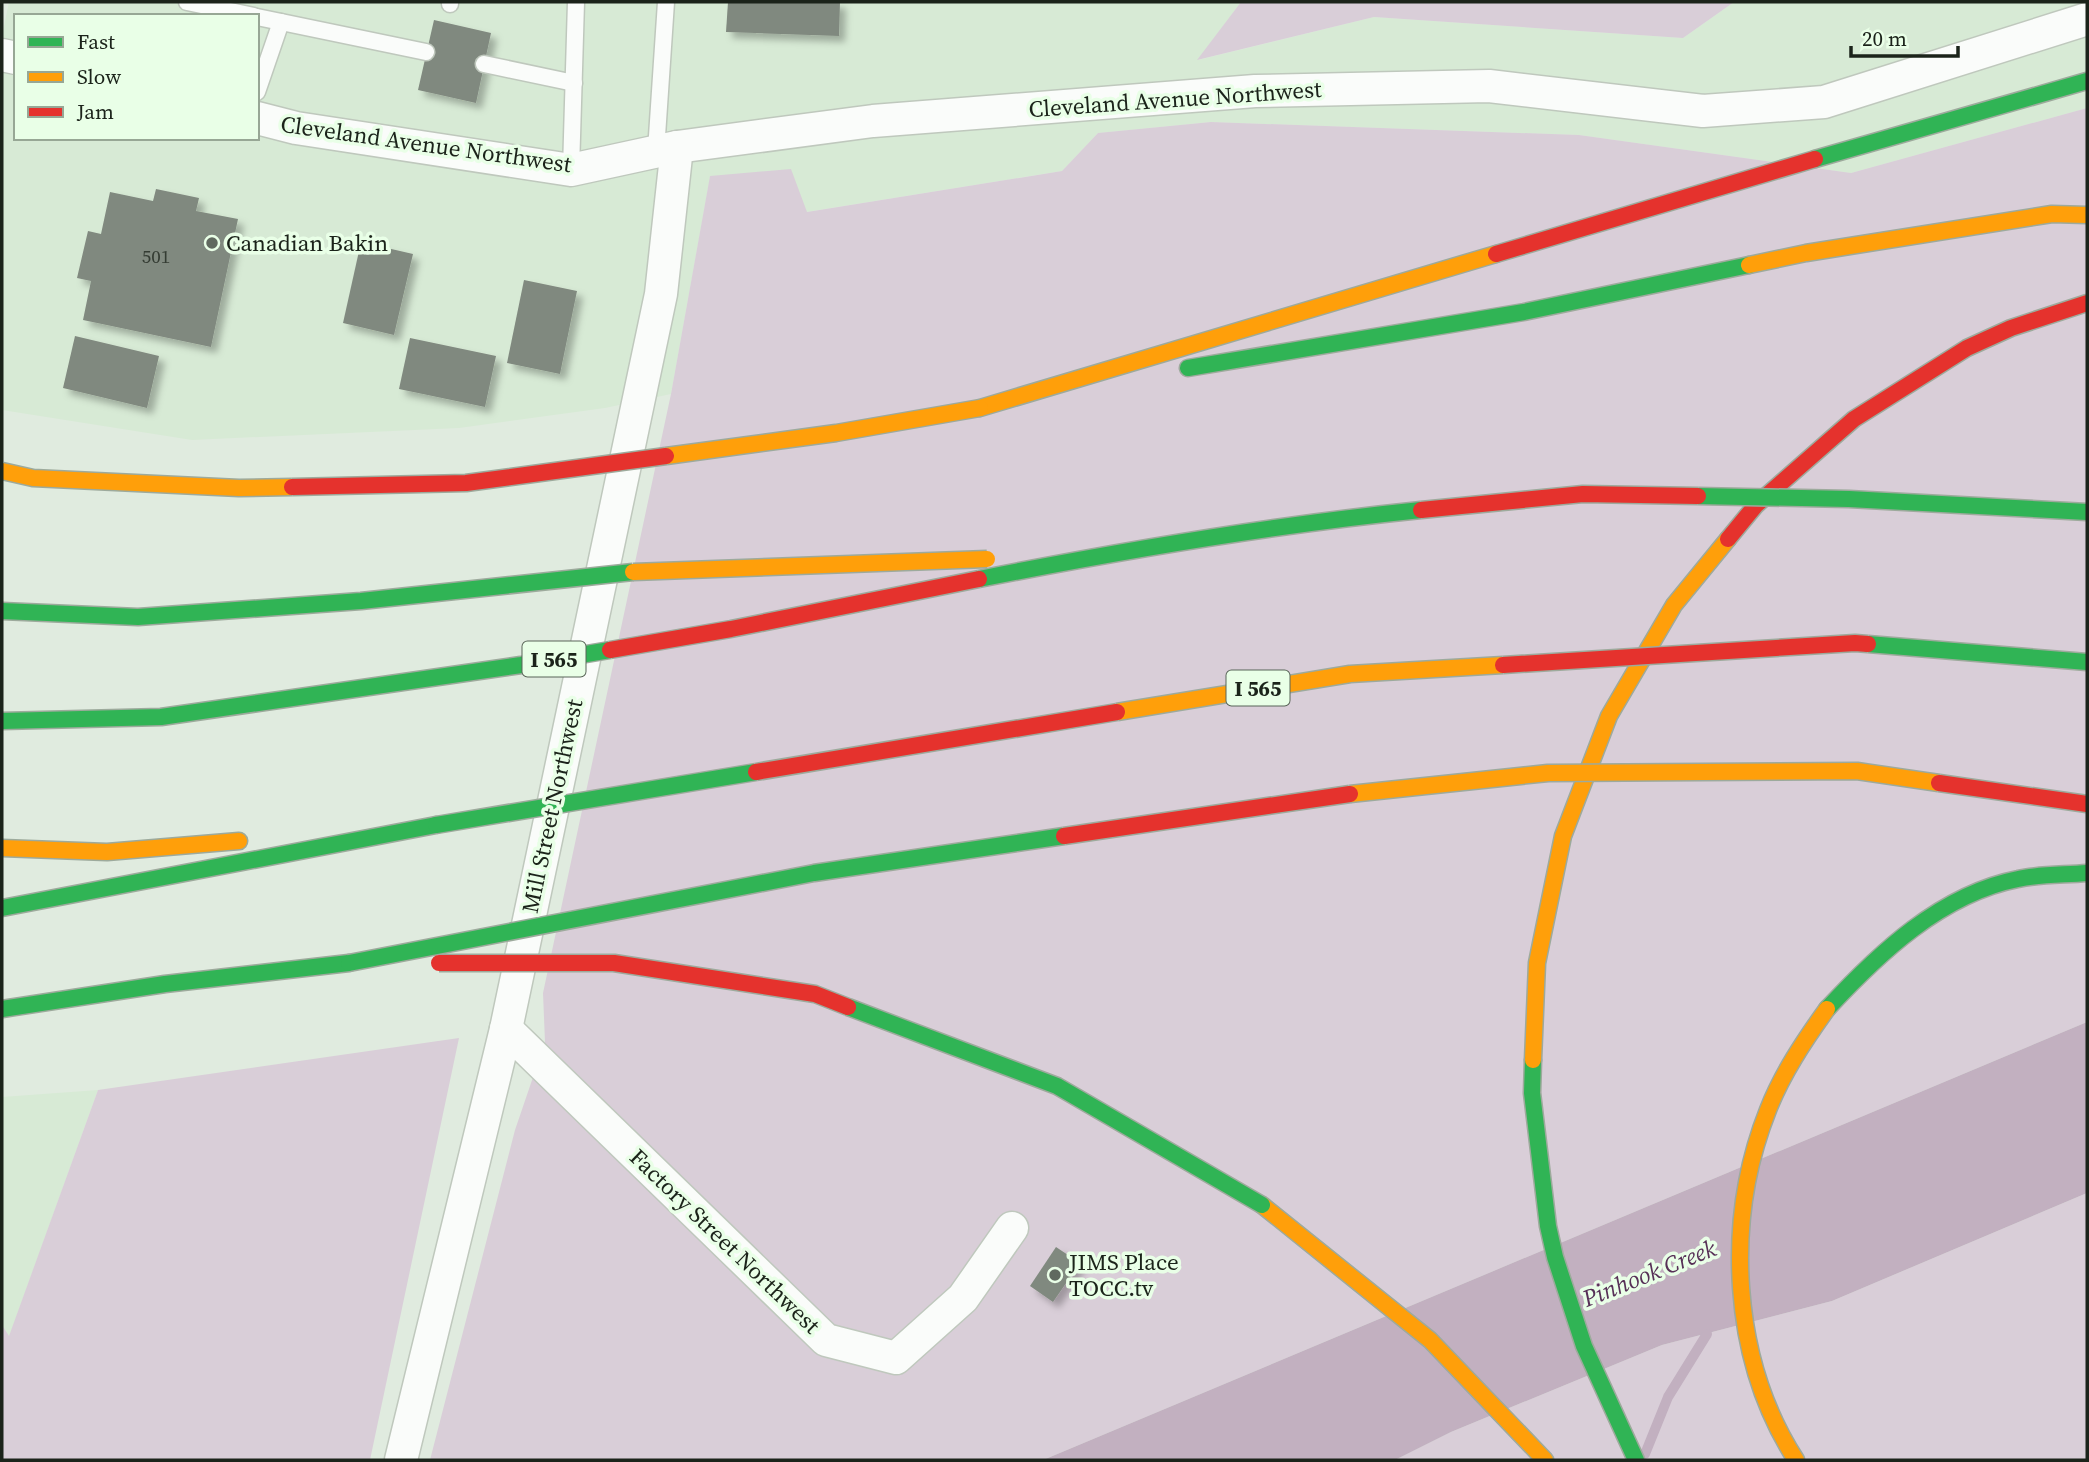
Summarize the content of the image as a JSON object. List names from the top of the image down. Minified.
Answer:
{"streets":{"highway":["I 565"],"street":["Cleveland Avenue Northwest","Mill Street Northwest","Factory Street Northwest"]},"crossings":[["Cleveland Avenue Northwest","Mill Street Northwest"],["Mill Street Northwest","Factory Street Northwest"]],"water":["Pinhook Creek"],"places":["Canadian Bakin","JIMS Place TOCC.tv"],"house_numbers":["501"],"legend":["Fast","Slow","Jam"],"scale_bar":"20 m"}
